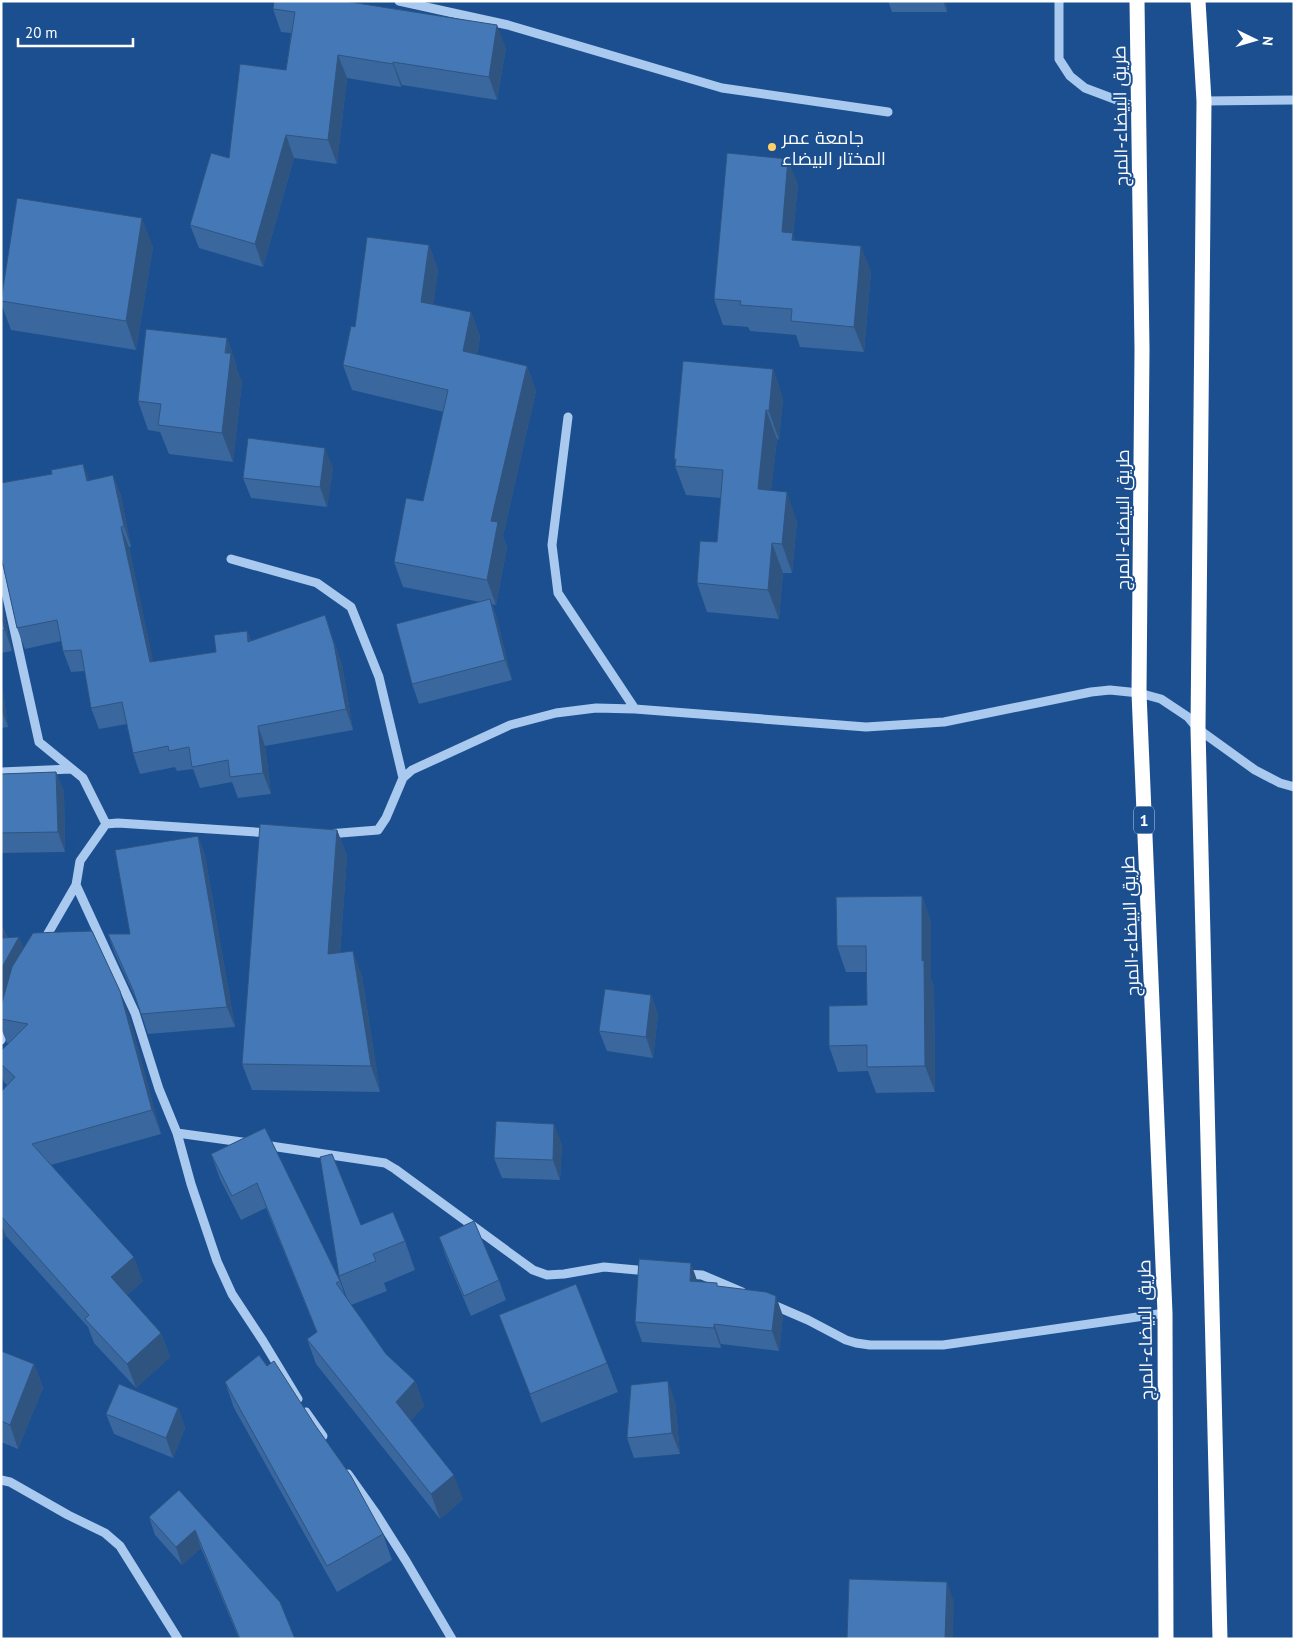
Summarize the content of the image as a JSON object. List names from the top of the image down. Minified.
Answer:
{"streets":{"highway":["طريق البيضاء-المرج","1"]},"places":["جامعة عمر المختار البيضاء"],"scale_bar":"20 m","north":"right"}
